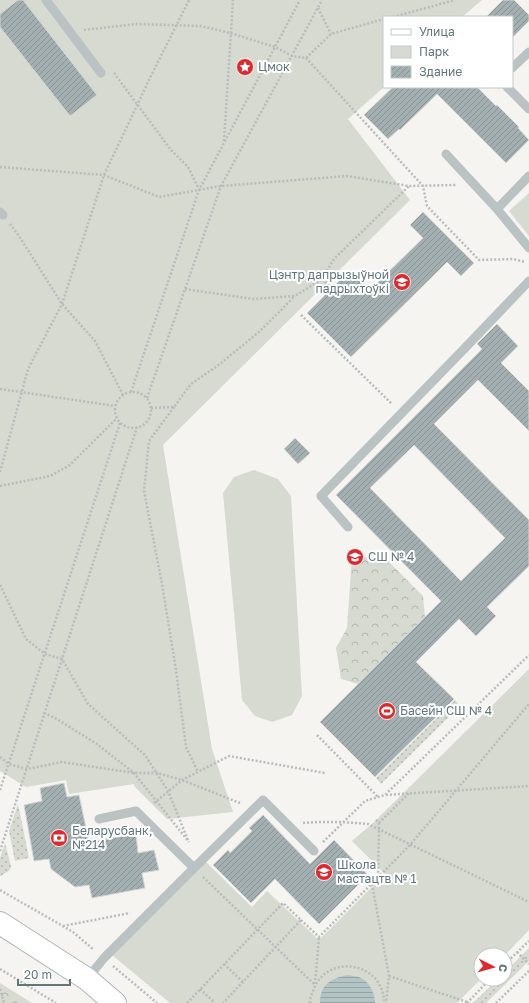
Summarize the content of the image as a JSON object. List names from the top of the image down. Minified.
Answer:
{"places":{"place":["Цмок"],"school or university":["Цэнтр дапрызыўной падрыхтоўкі","СШ № 4","Школа мастацтв № 1"],"sports":["Басейн СШ № 4"],"bank":["Беларусбанк, №214"]},"legend":["Улица","Парк","Здание"],"scale_bar":"20 m","north":"right"}
